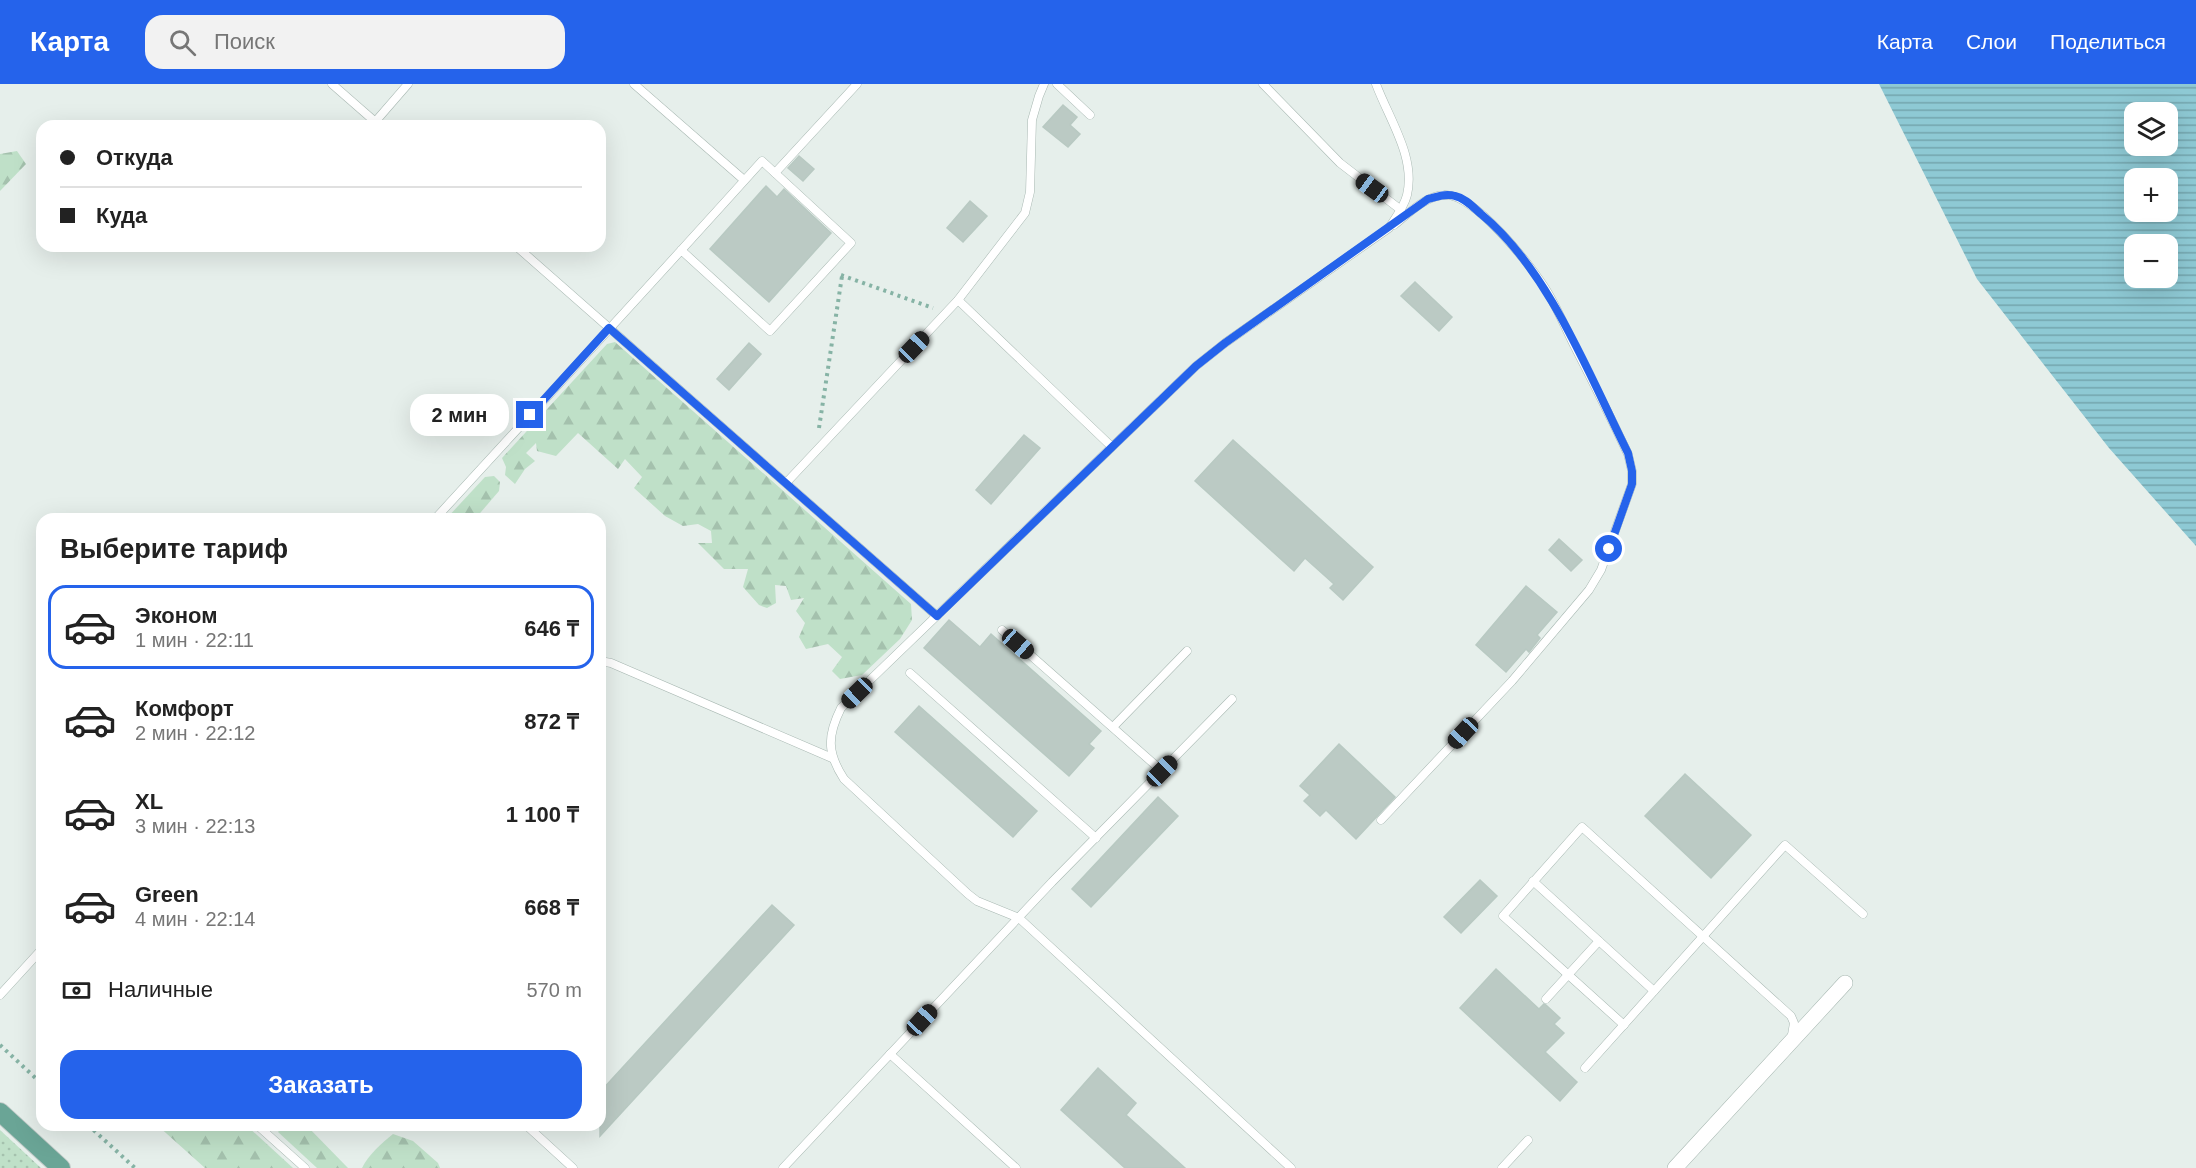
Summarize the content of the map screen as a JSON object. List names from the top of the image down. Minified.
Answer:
{"page":{"header":"Карта","search":"Поиск","nav":["Карта","Слои","Поделиться"],"map_buttons":["+","−"],"banner":["Откуда","Куда"],"bubble":"2 мин","heading":"Выберите тариф","list":[{"name":"Эконом","note":"1 мин · 22:11","value":"646 ₸"},{"name":"Комфорт","note":"2 мин · 22:12","value":"872 ₸"},{"name":"XL","note":"3 мин · 22:13","value":"1 100 ₸"},{"name":"Green","note":"4 мин · 22:14","value":"668 ₸"}],"pay":["Наличные","570 m"],"buttons":"Заказать"}}
